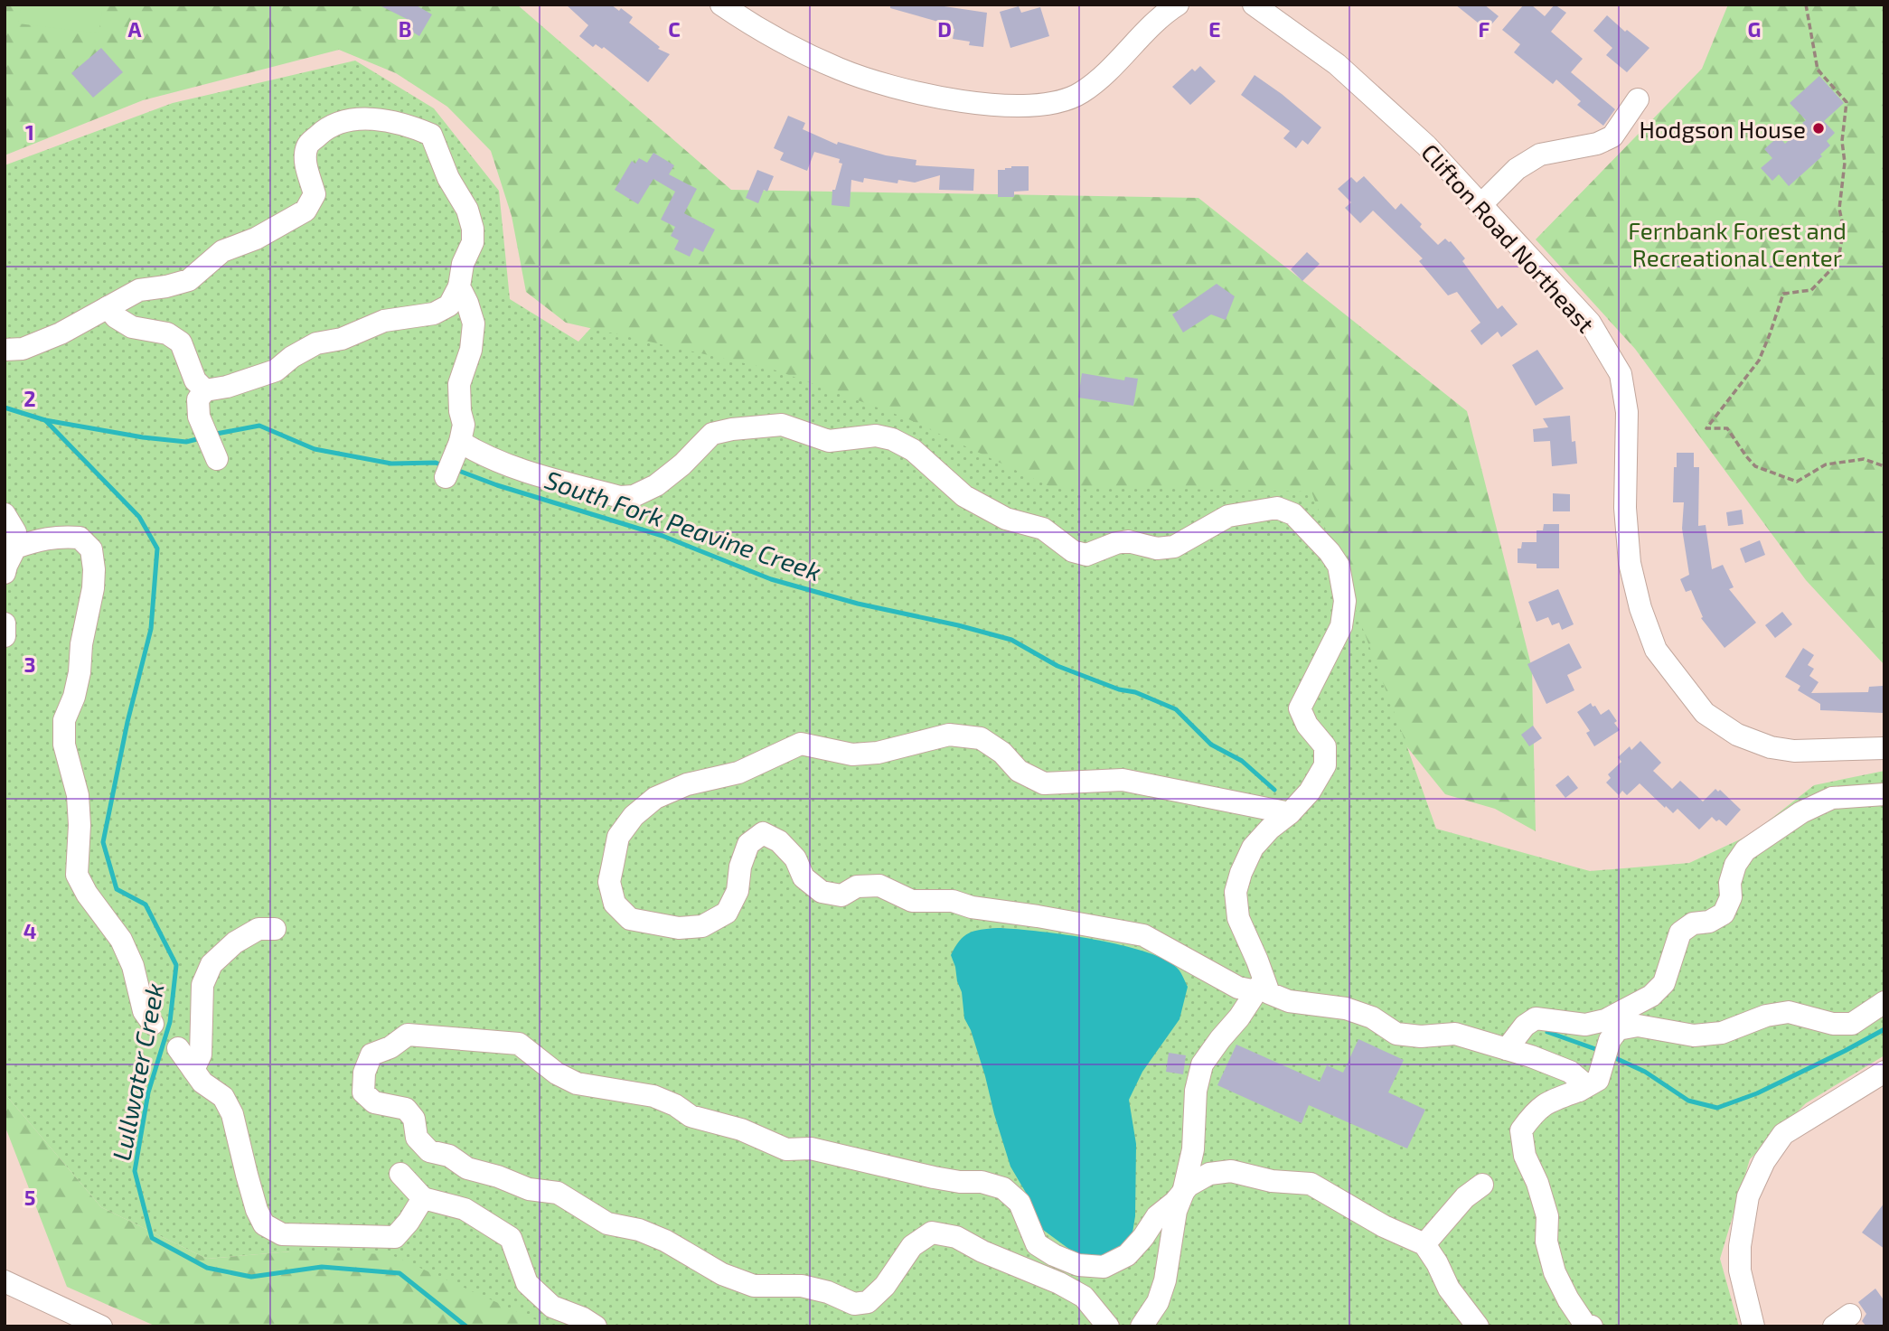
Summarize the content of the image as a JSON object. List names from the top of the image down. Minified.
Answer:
{"streets":{"street":["Clifton Road Northeast"]},"water":["South Fork Peavine Creek","Lullwater Creek"],"parks":["Fernbank Forest and Recreational Center"],"places":["Hodgson House"],"grid":{"columns":["A","B","C","D","E","F","G"],"rows":["1","2","3","4","5"]}}
